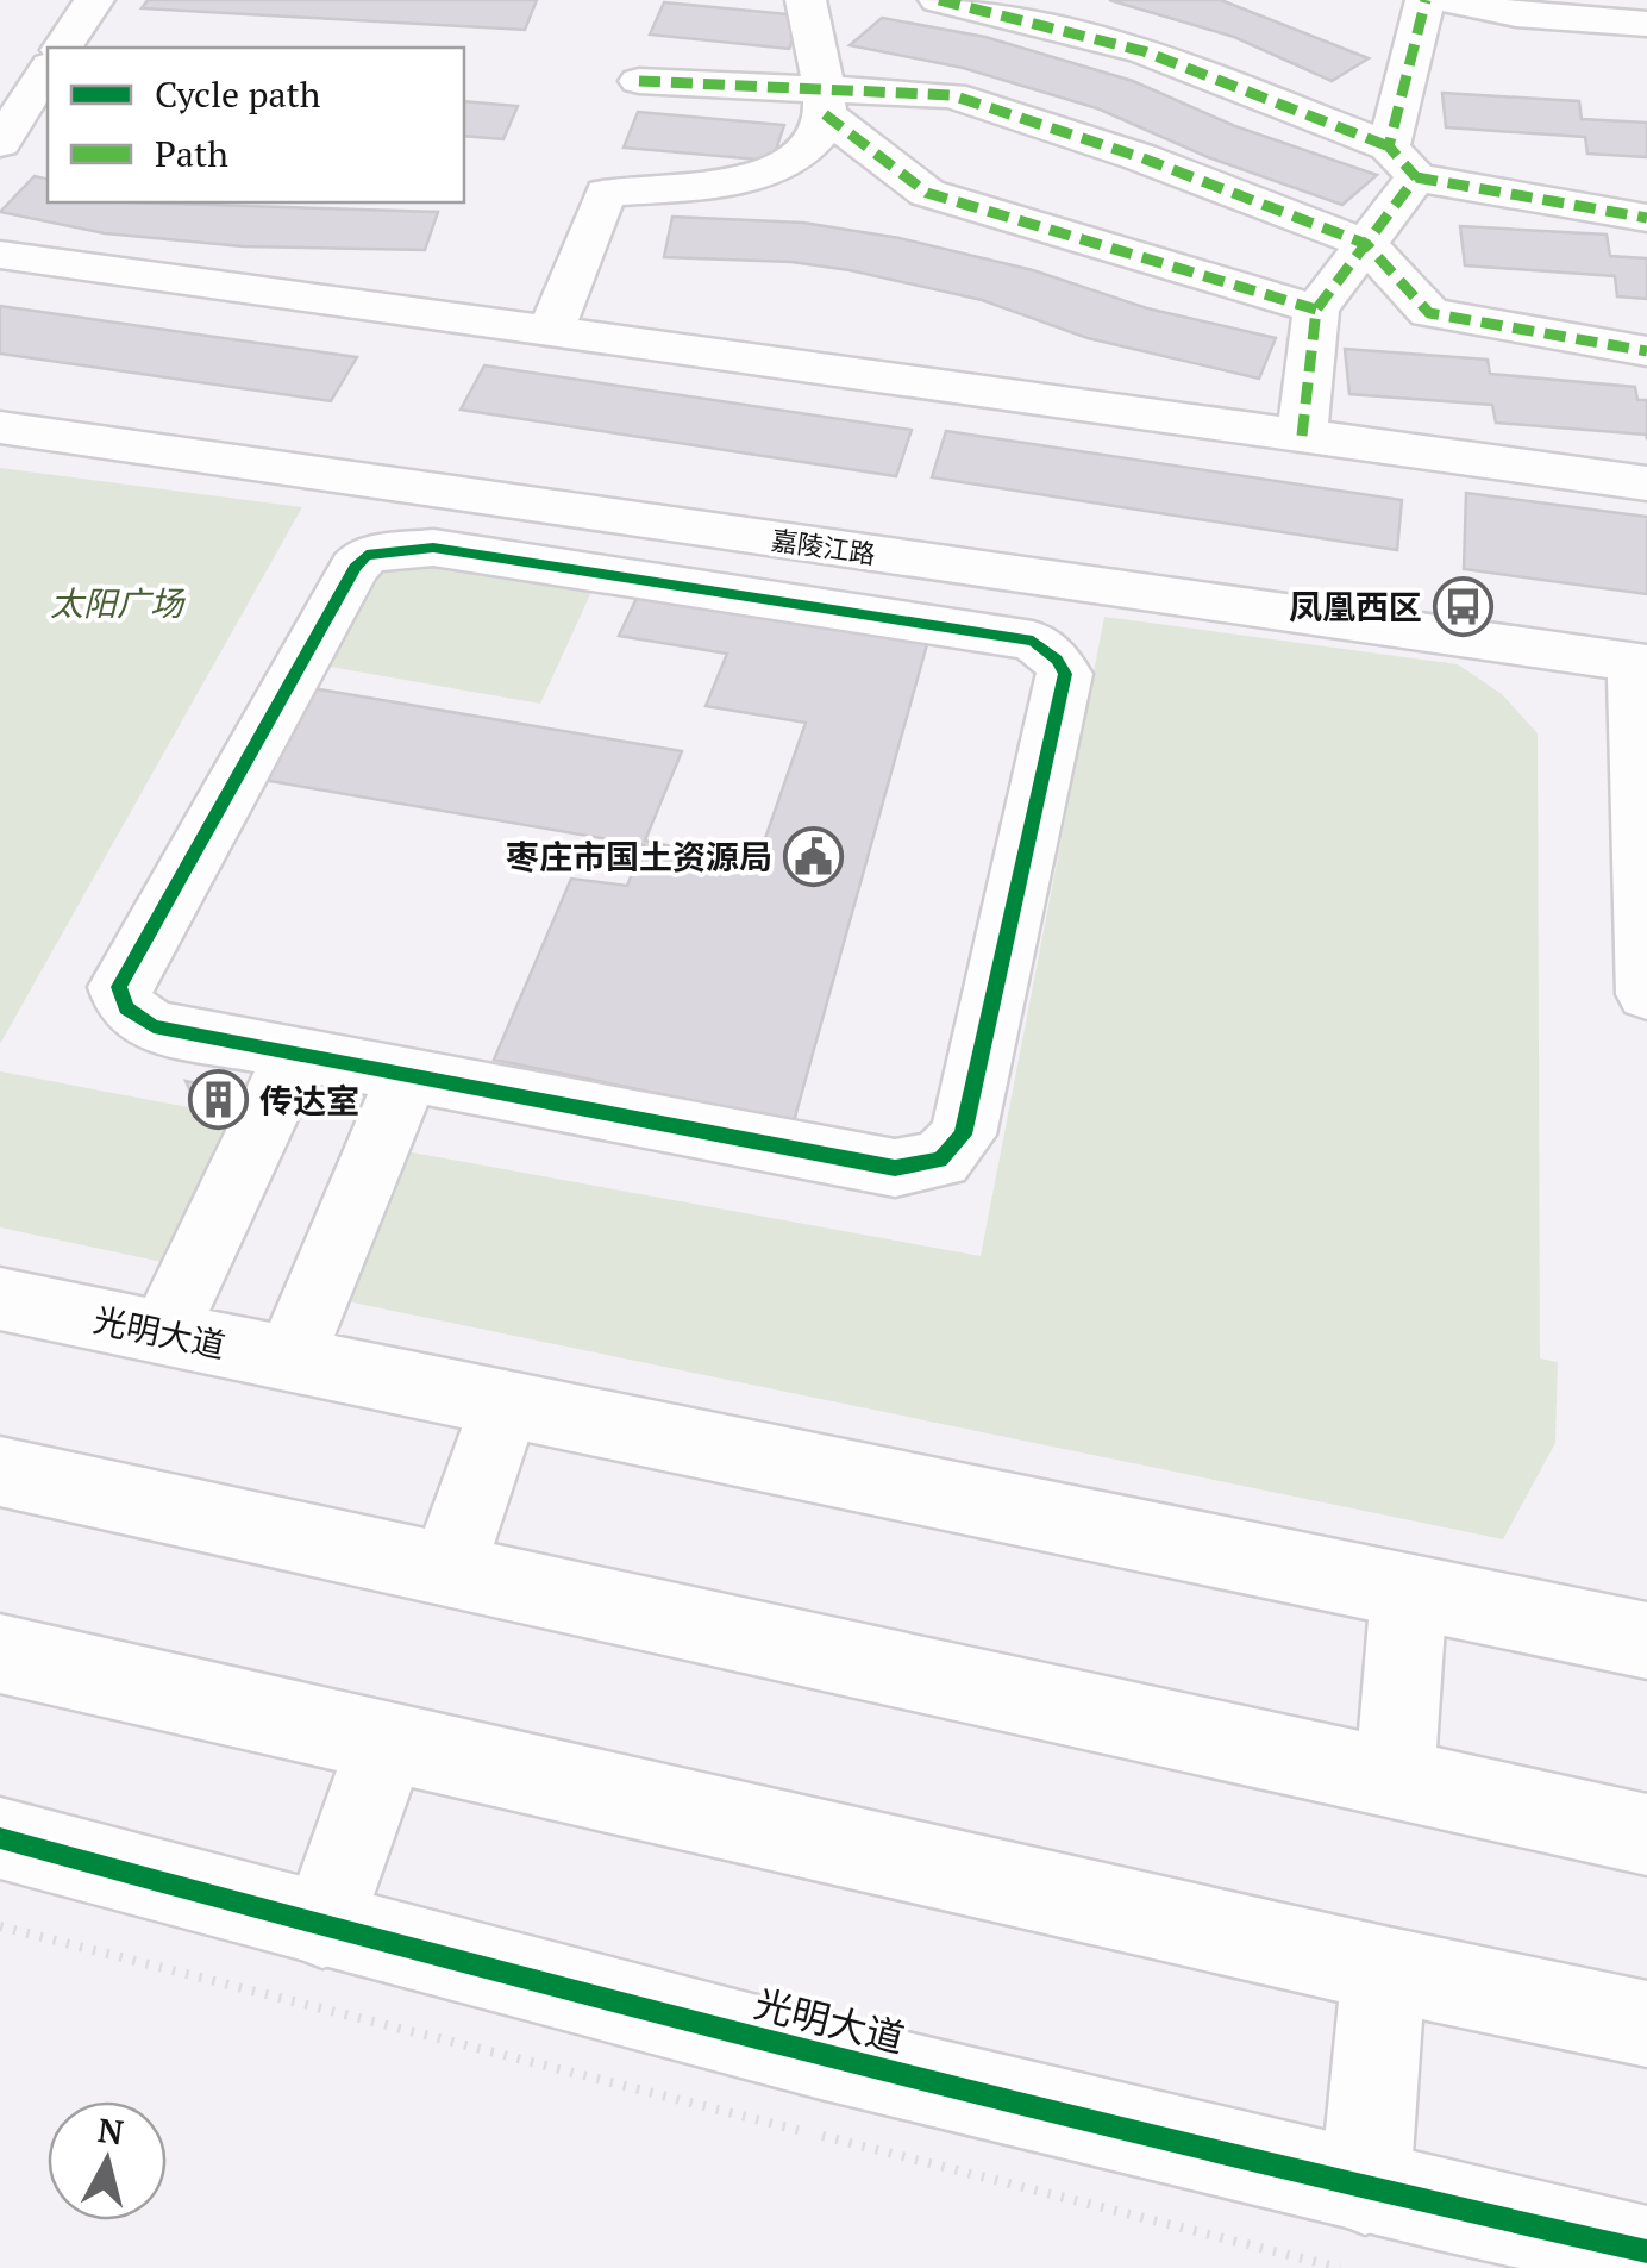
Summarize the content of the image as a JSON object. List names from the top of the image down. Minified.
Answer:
{"streets":{"street":["嘉陵江路","光明大道"]},"parks":["太阳广场"],"places":{"bus stop":["凤凰西区"],"public building":["枣庄市国土资源局"],"building":["传达室"]},"legend":["Cycle path","Path"],"north":"top"}
